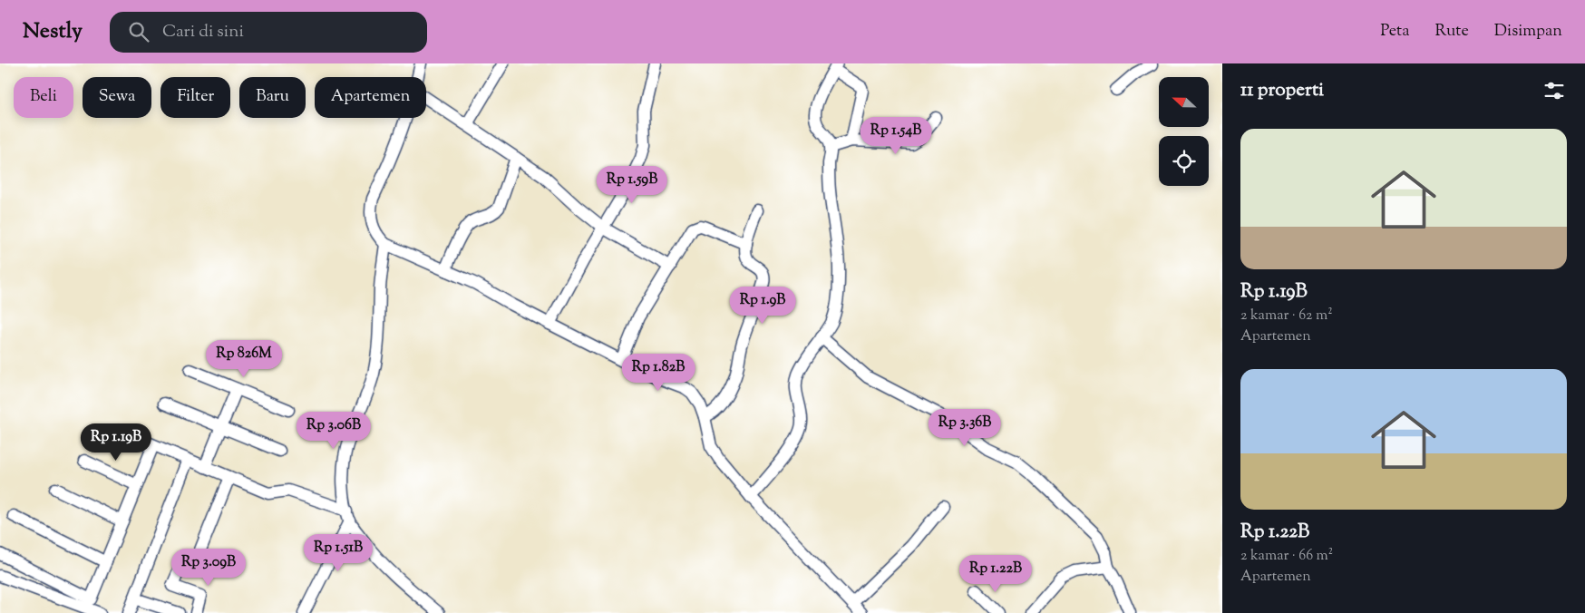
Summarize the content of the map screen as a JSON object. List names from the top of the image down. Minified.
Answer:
{"north":"left","page":{"header":"Nestly","search":"Cari di sini","nav":["Peta","Rute","Disimpan"],"heading":"11 properti","chip":["Beli","Sewa","Filter","Baru","Apartemen"],"price":["Rp 1.54B","Rp 1.59B","Rp 1.9B","Rp 826M","Rp 1.82B","Rp 3.36B","Rp 3.06B","Rp 1.19B","Rp 1.51B","Rp 3.09B","Rp 1.22B"],"list":[{"name":"Rp 1.19B","note":"2 kamar · 62 m² · Apartemen"},{"name":"Rp 1.22B","note":"2 kamar · 66 m² · Apartemen"}]}}
